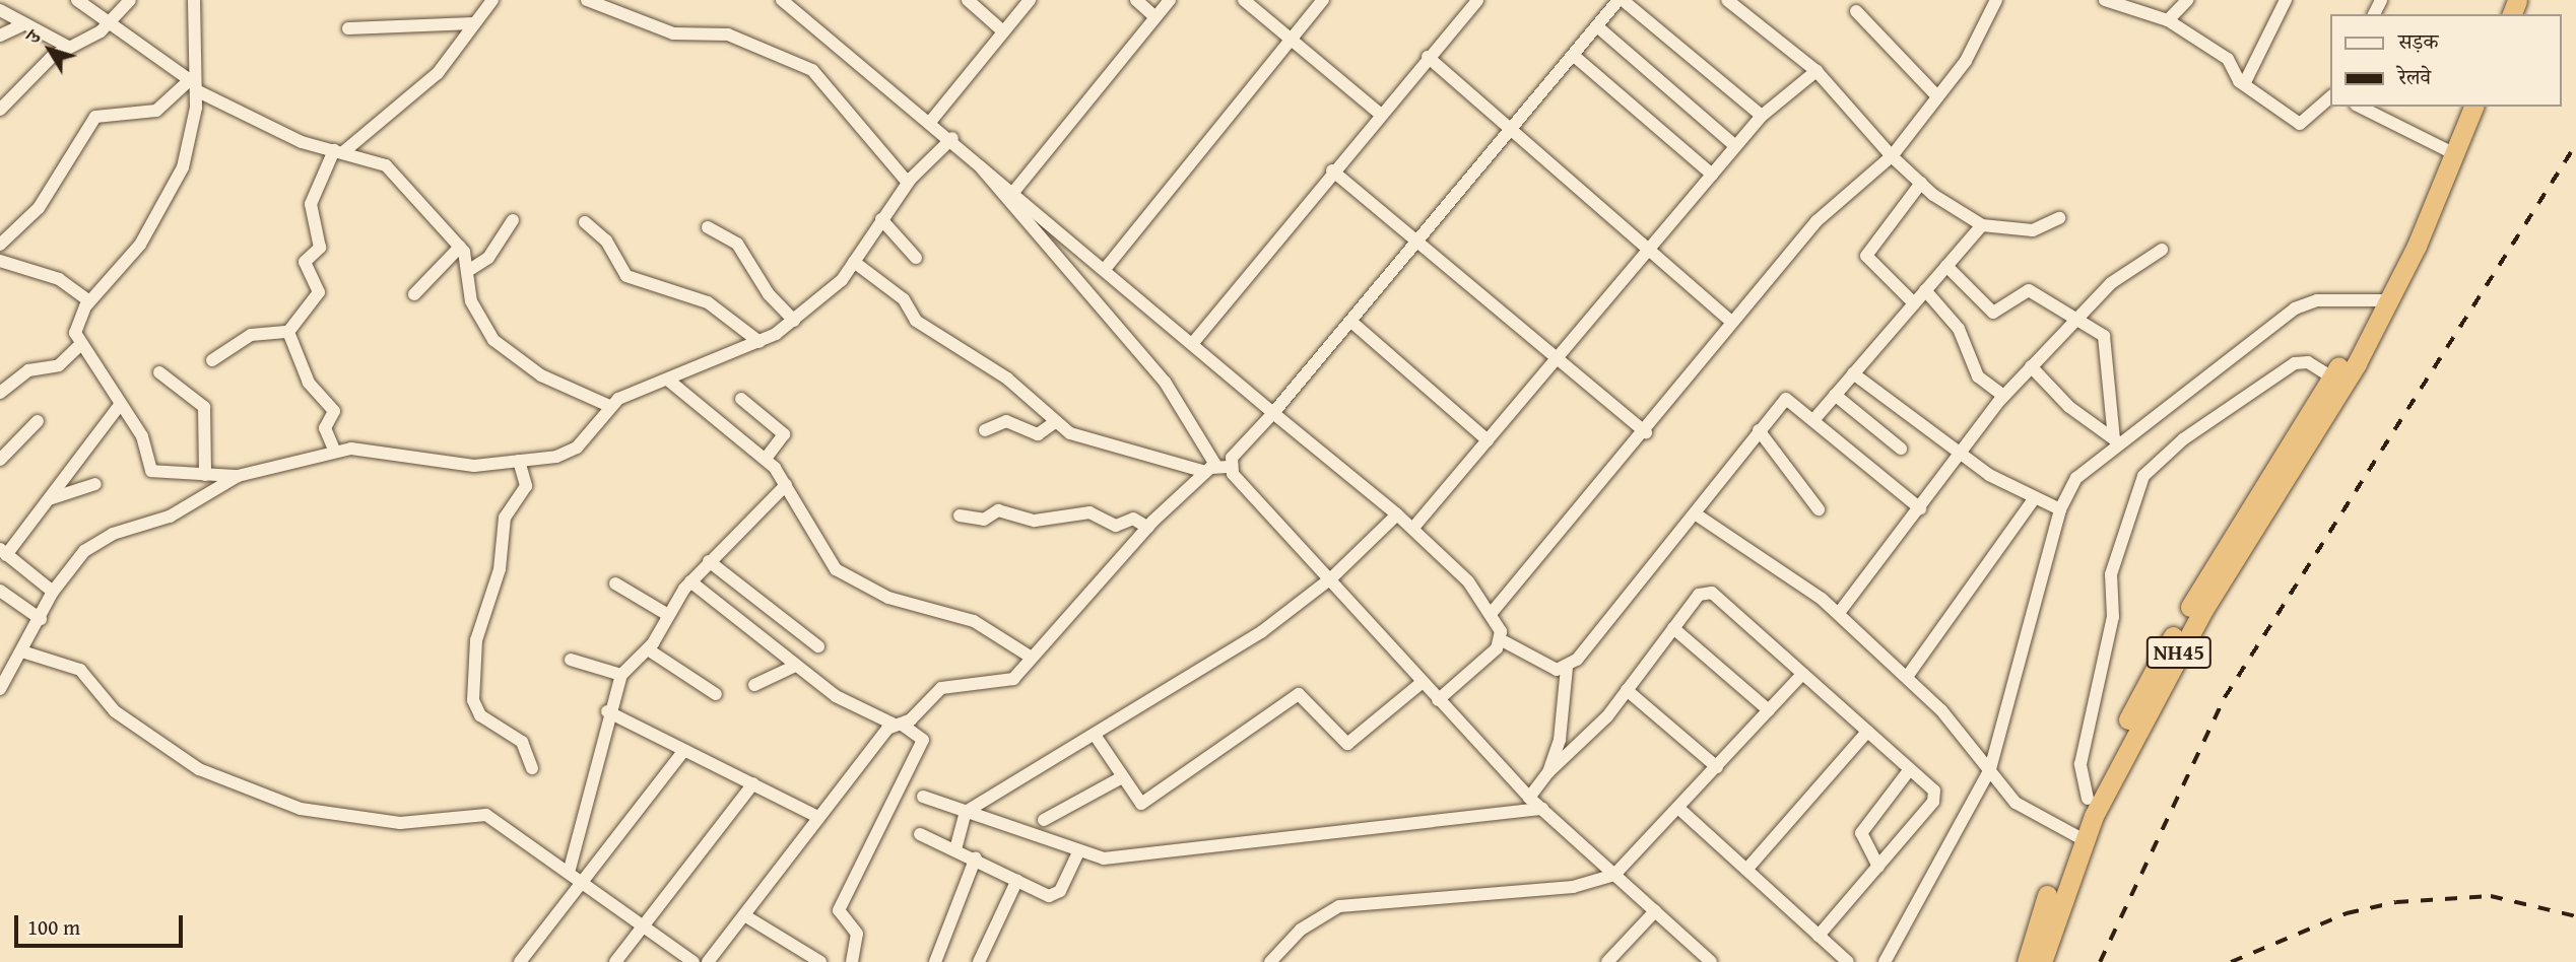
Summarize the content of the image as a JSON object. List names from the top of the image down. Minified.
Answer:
{"streets":{"highway":["NH45"]},"legend":["सड़क","रेलवे"],"scale_bar":"100 m","north":"top left"}
